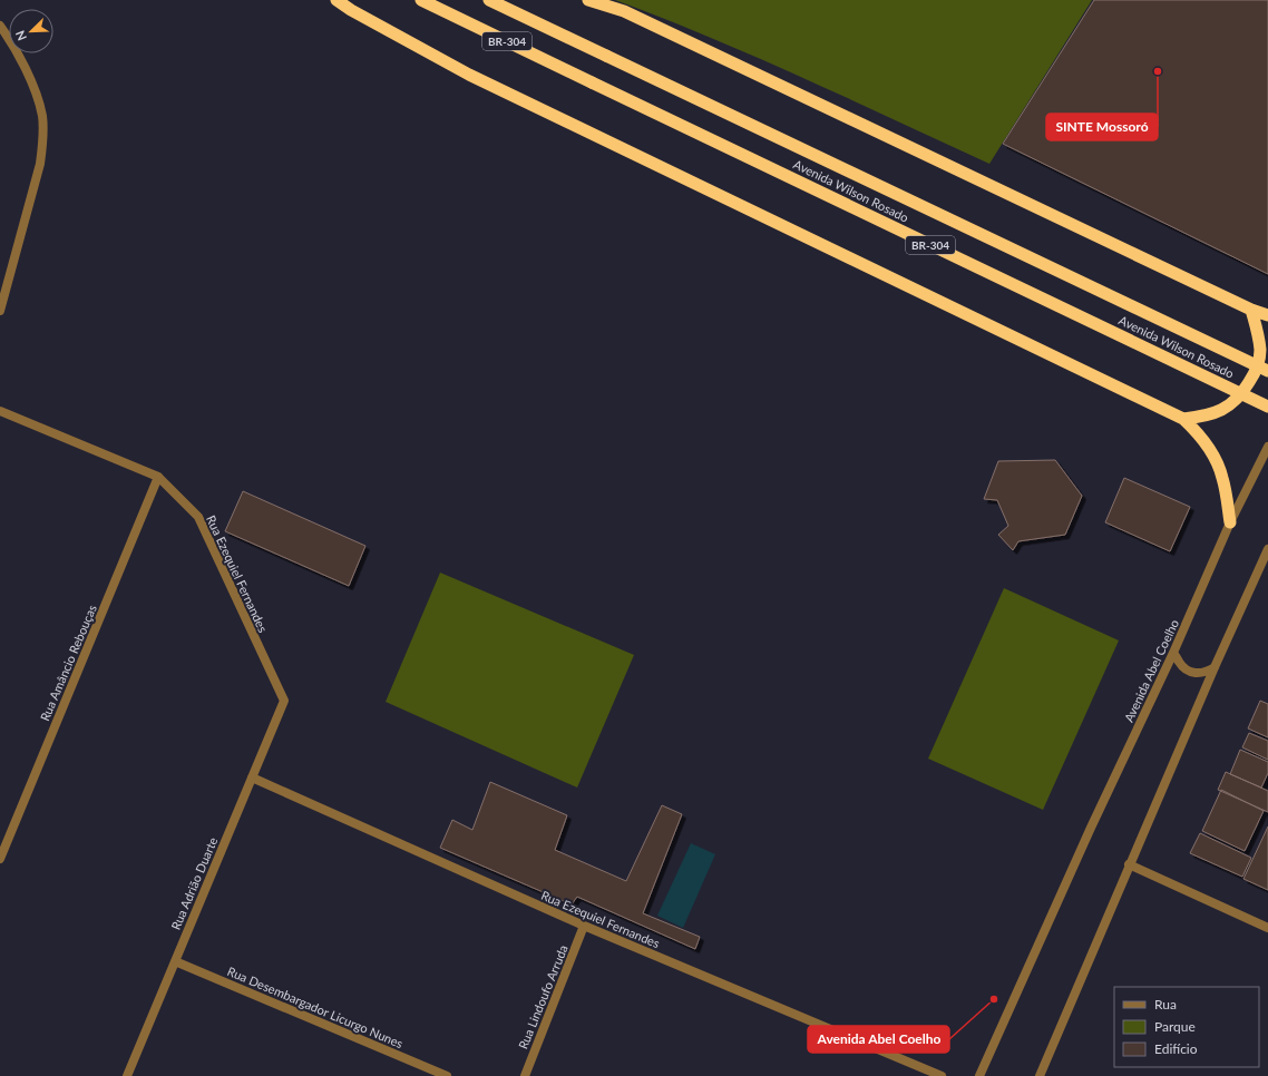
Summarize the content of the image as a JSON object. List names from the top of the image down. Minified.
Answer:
{"streets":{"highway":["BR-304","Avenida Wilson Rosado"],"street":["Rua Ezequiel Fernandes","Rua Amâncio Rebouças","Avenida Abel Coelho","Rua Adrião Duarte","Rua Lindoufo Arruda","Rua Desembargador Licurgo Nunes"]},"crossings":[["Rua Ezequiel Fernandes","Rua Amâncio Rebouças"],["Rua Ezequiel Fernandes","Rua Adrião Duarte"],["Rua Ezequiel Fernandes","Rua Lindoufo Arruda"],["Rua Adrião Duarte","Rua Desembargador Licurgo Nunes"]],"places":["SINTE Mossoró","Avenida Abel Coelho"],"legend":["Rua","Parque","Edifício"],"north":"bottom left"}
